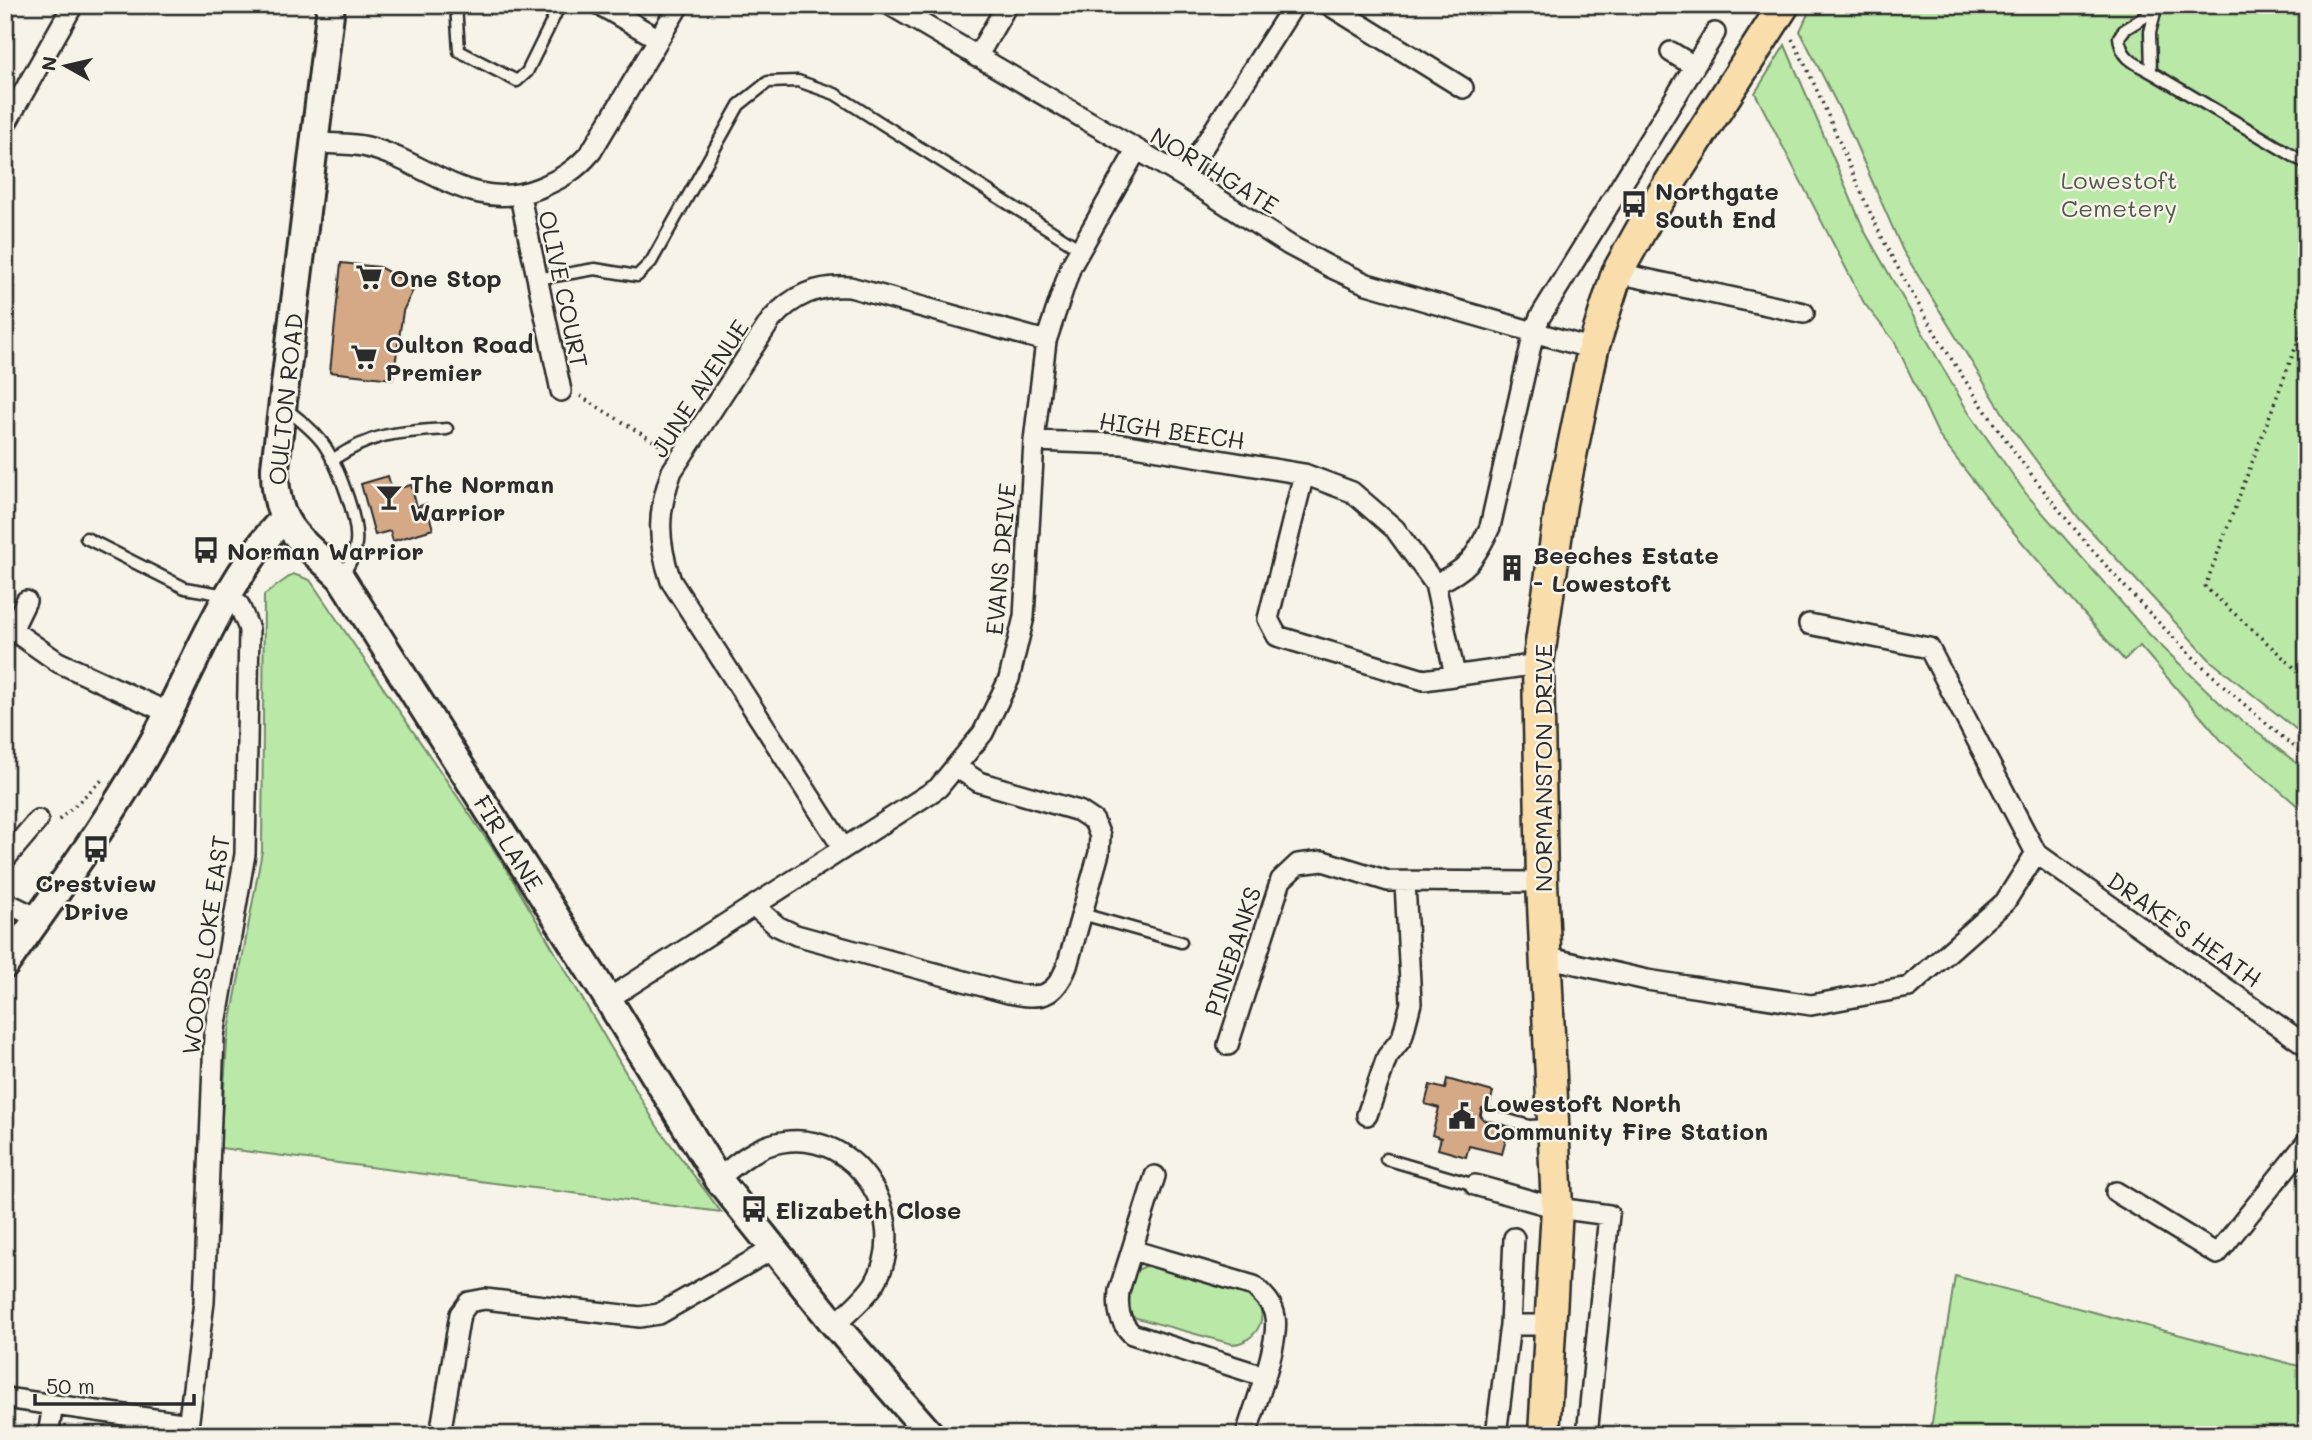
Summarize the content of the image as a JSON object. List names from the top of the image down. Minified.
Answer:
{"streets":{"main road":["NORMANSTON DRIVE"],"street":["NORTHGATE","OLIVE COURT","JUNE AVENUE","OULTON ROAD","HIGH BEECH","EVANS DRIVE","FIR LANE","DRAKE'S HEATH","WOODS LOKE EAST","PINEBANKS"]},"crossings":[["NORTHGATE","EVANS DRIVE"],["NORTHGATE","NORMANSTON DRIVE"],["JUNE AVENUE","EVANS DRIVE"],["OULTON ROAD","FIR LANE"],["OULTON ROAD","WOODS LOKE EAST"],["HIGH BEECH","EVANS DRIVE"],["EVANS DRIVE","FIR LANE"],["NORMANSTON DRIVE","PINEBANKS"]],"parks":["Lowestoft Cemetery"],"places":{"bus stop":["Northgate South End","Norman Warrior","Crestview Drive","Elizabeth Close"],"supermarket":["One Stop","Oulton Road Premier"],"bar":["The Norman Warrior"],"building":["Beeches Estate - Lowestoft"],"public building":["Lowestoft North Community Fire Station"]},"scale_bar":"50 m","north":"left"}
